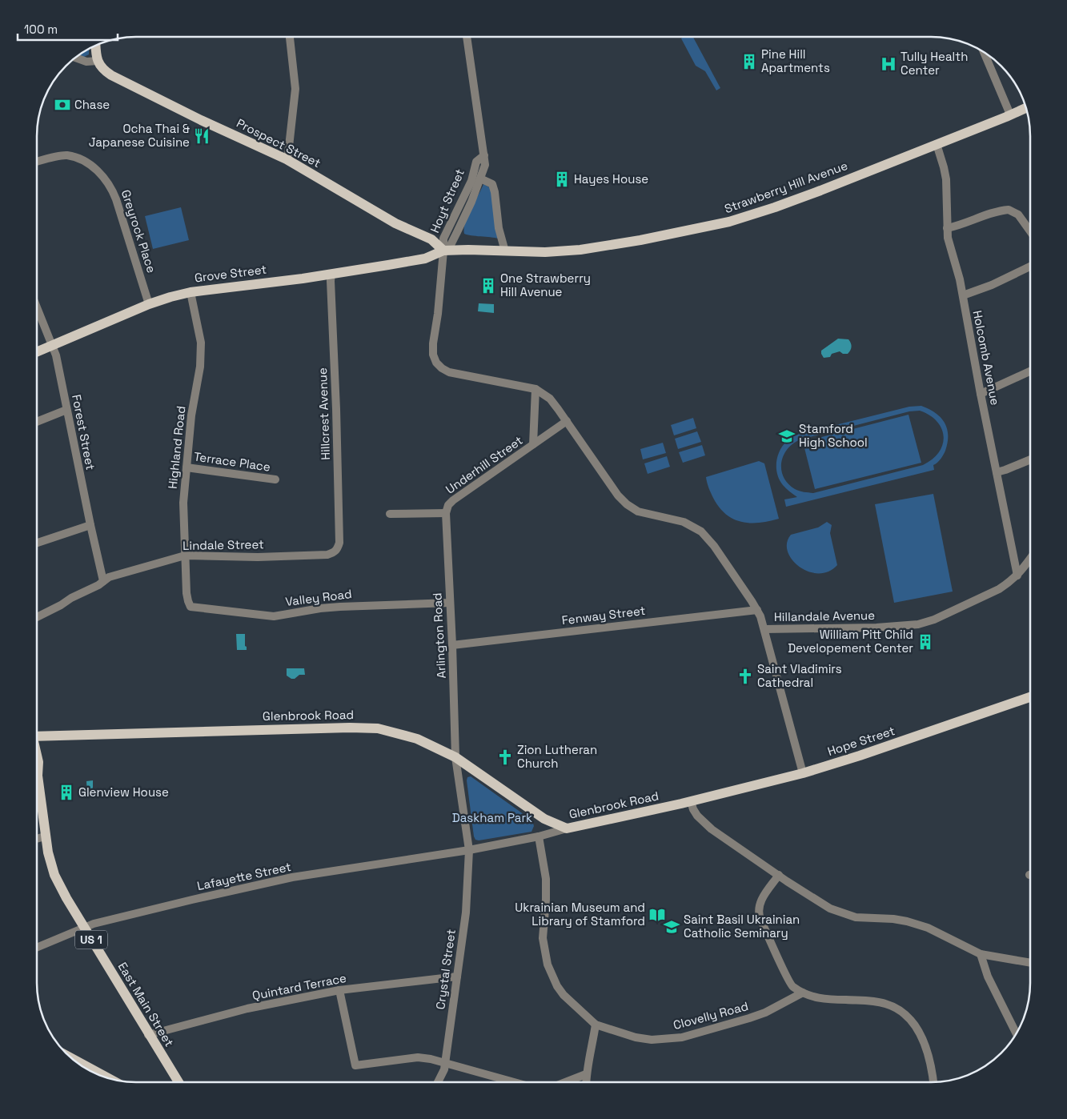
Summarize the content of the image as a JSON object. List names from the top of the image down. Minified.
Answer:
{"streets":{"main road":["Prospect Street","Strawberry Hill Avenue","Grove Street","Glenbrook Road","Hope Street","US 1","East Main Street"],"street":["Hoyt Street","Greyrock Place","Holcomb Avenue","Hillcrest Avenue","Forest Street","Highland Road","Terrace Place","Underhill Street","Lindale Street","Valley Road","Fenway Street","Hillandale Avenue","Arlington Road","Lafayette Street","Crystal Street","Quintard Terrace","Clovelly Road"]},"crossings":[["Prospect Street","Strawberry Hill Avenue"],["Prospect Street","Hoyt Street"],["Prospect Street","Grove Street"],["Prospect Street","Hillandale Avenue"],["Strawberry Hill Avenue","Hoyt Street"],["Strawberry Hill Avenue","Grove Street"],["Strawberry Hill Avenue","Holcomb Avenue"],["Strawberry Hill Avenue","Hillandale Avenue"],["Hoyt Street","Grove Street"],["Hoyt Street","Hillandale Avenue"],["Greyrock Place","Grove Street"],["Grove Street","Hillcrest Avenue"],["Grove Street","Forest Street"],["Grove Street","Highland Road"],["Grove Street","Hillandale Avenue"],["Holcomb Avenue","Hillandale Avenue"],["Hillcrest Avenue","Lindale Street"],["Forest Street","Lindale Street"],["Highland Road","Terrace Place"],["Highland Road","Lindale Street"],["Highland Road","Valley Road"],["Underhill Street","Hillandale Avenue"],["Underhill Street","Arlington Road"],["Valley Road","Arlington Road"],["Fenway Street","Hillandale Avenue"],["Fenway Street","Arlington Road"],["Arlington Road","Glenbrook Road"],["Arlington Road","Lafayette Street"],["Arlington Road","Crystal Street"],["Glenbrook Road","Hope Street"],["Glenbrook Road","Lafayette Street"],["Lafayette Street","Crystal Street"],["Lafayette Street","East Main Street"],["Lafayette Street","Clovelly Road"],["Crystal Street","Quintard Terrace"],["Quintard Terrace","East Main Street"]],"parks":["Daskham Park"],"places":{"building":["Pine Hill Apartments","Hayes House","One Strawberry Hill Avenue","William Pitt Child Developement Center","Glenview House"],"hospital":["Tully Health Center"],"bank":["Chase"],"restaurant":["Ocha Thai & Japanese Cuisine"],"school or university":["Stamford High School","Saint Basil Ukrainian Catholic Seminary"],"church":["Saint Vladimirs Cathedral","Zion Lutheran Church"],"library":["Ukrainian Museum and Library of Stamford"]},"scale_bar":"100 m"}
